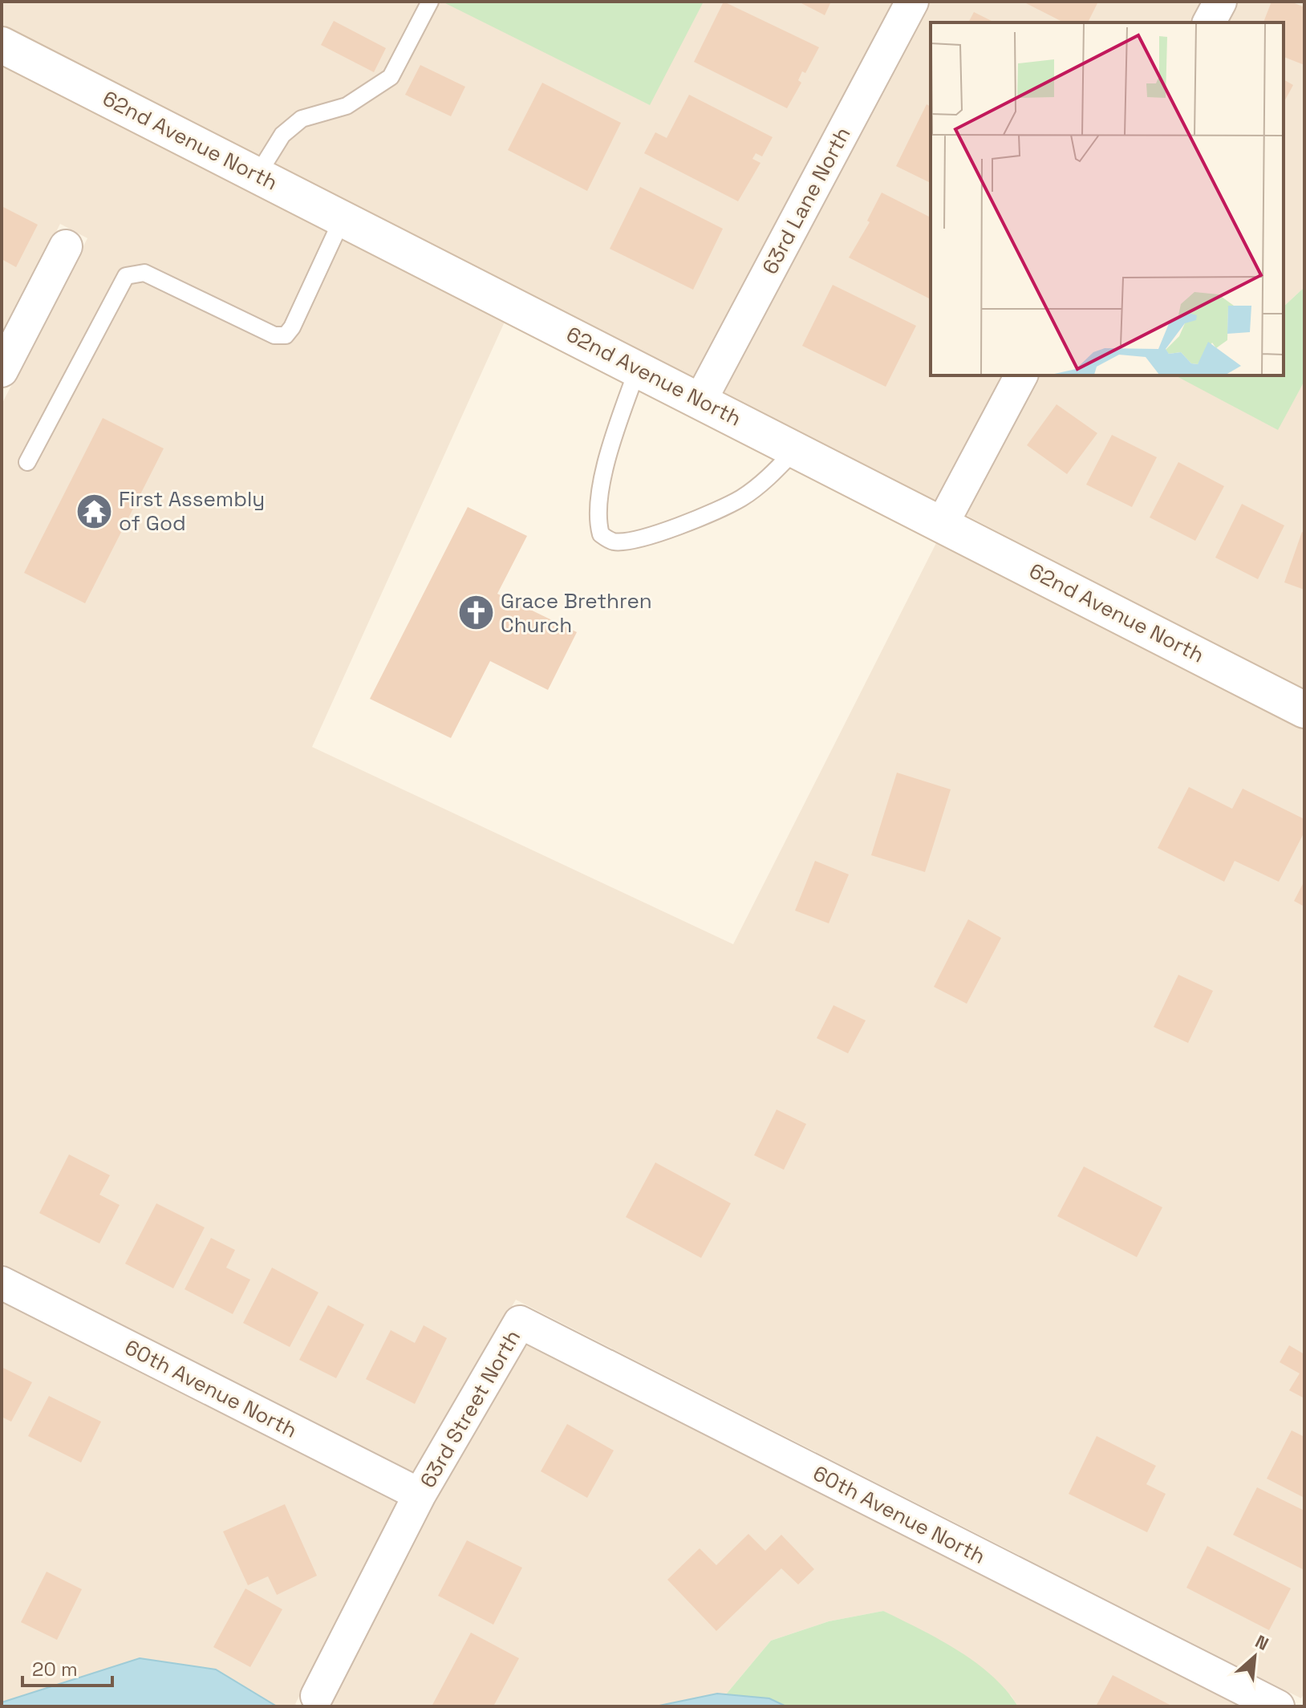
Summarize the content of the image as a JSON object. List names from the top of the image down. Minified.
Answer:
{"streets":{"street":["62nd Avenue North","63rd Lane North","60th Avenue North","63rd Street North"]},"crossings":[["62nd Avenue North","63rd Lane North"],["60th Avenue North","63rd Street North"]],"places":{"temple":["First Assembly of God"],"church":["Grace Brethren Church"]},"scale_bar":"20 m","north":"top right"}
